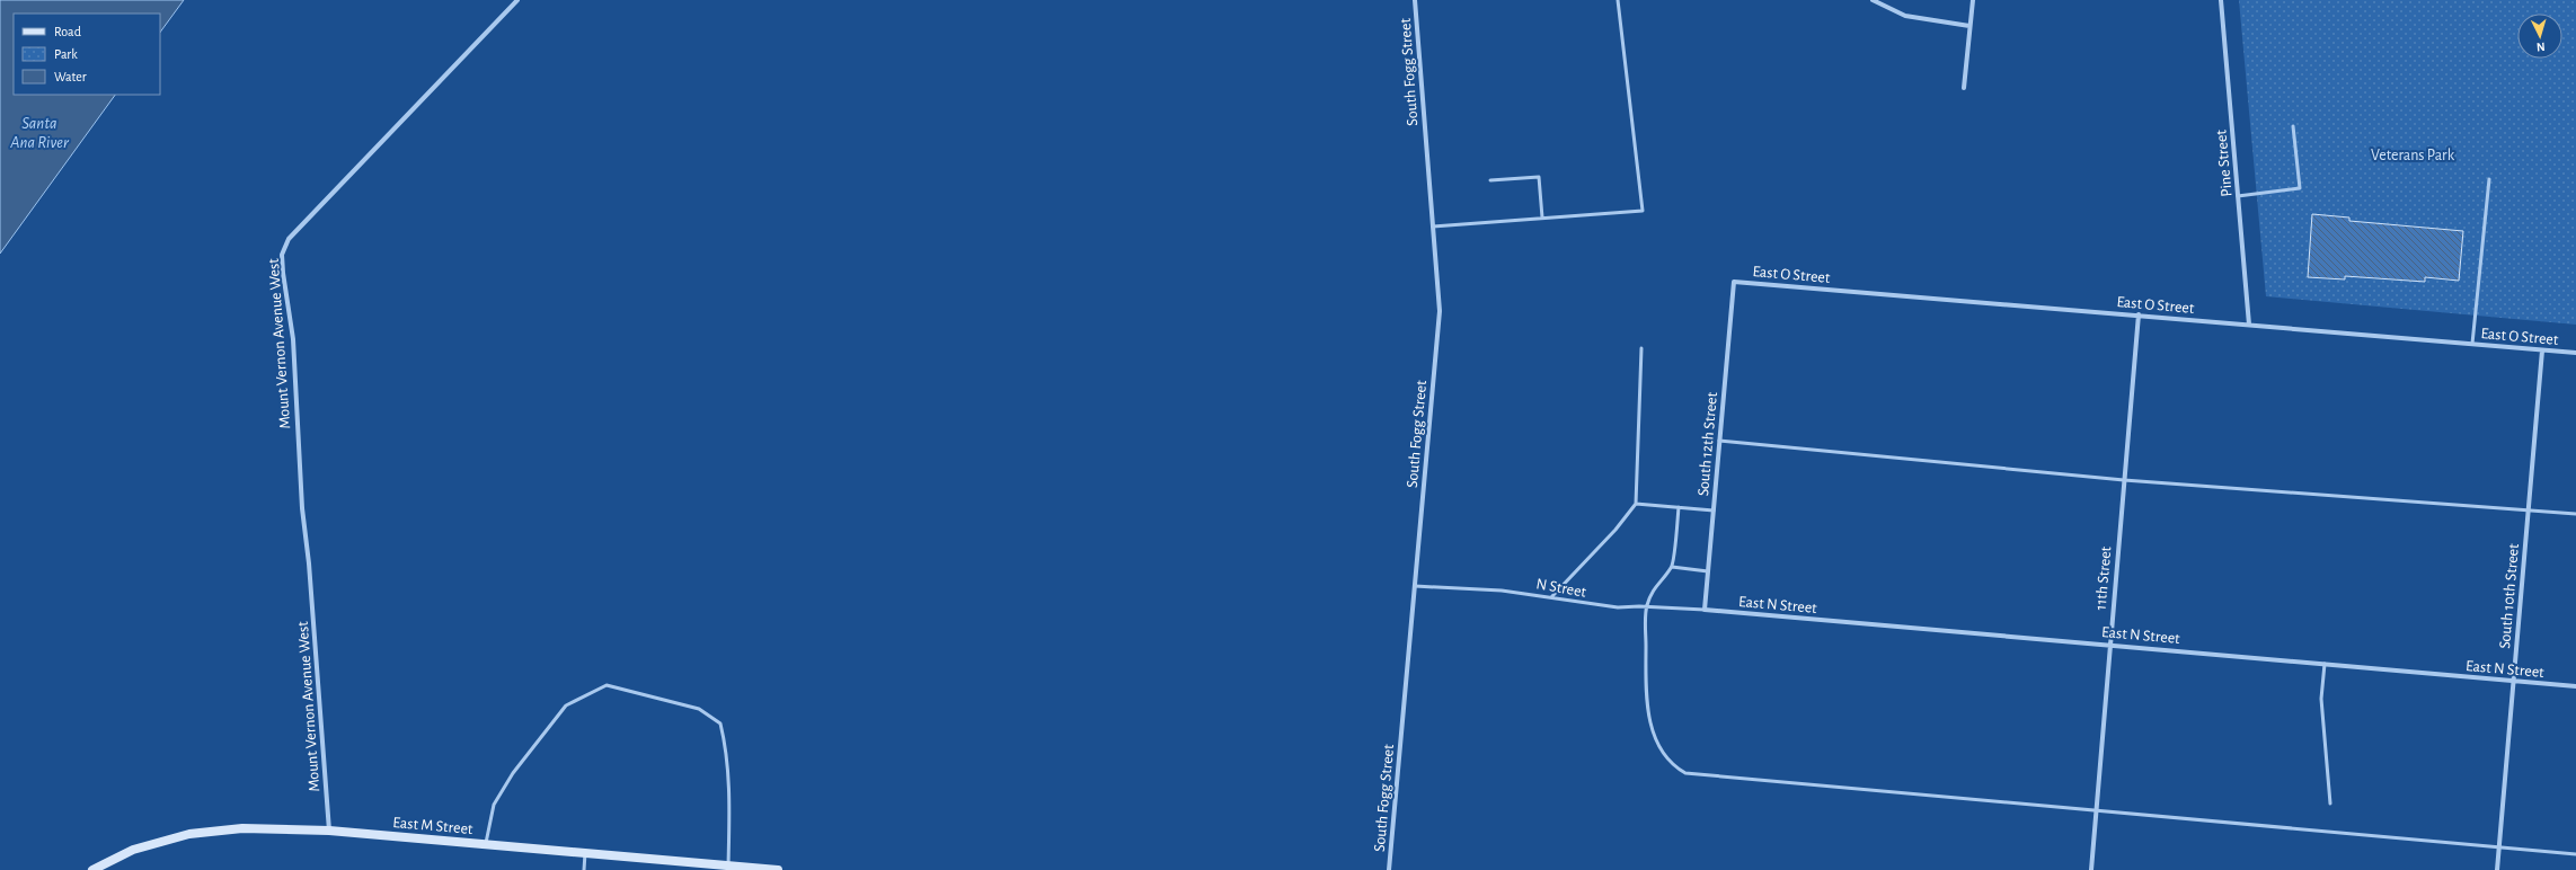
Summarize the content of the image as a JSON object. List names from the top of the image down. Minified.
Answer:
{"streets":{"street":["South Fogg Street","Pine Street","East O Street","Mount Vernon Avenue West","South 12th Street","11th Street","South 10th Street","East N Street","East M Street"],"lane":["N Street"]},"crossings":[["South Fogg Street","N Street"],["Pine Street","East O Street"],["East O Street","South 12th Street"],["East O Street","11th Street"],["East O Street","South 10th Street"],["Mount Vernon Avenue West","East M Street"],["South 12th Street","N Street"],["South 12th Street","East N Street"],["11th Street","East N Street"],["N Street","East N Street"],["South 10th Street","East N Street"]],"water":["Santa Ana River"],"parks":["Veterans Park"],"legend":["Road","Park","Water"],"north":"bottom"}
